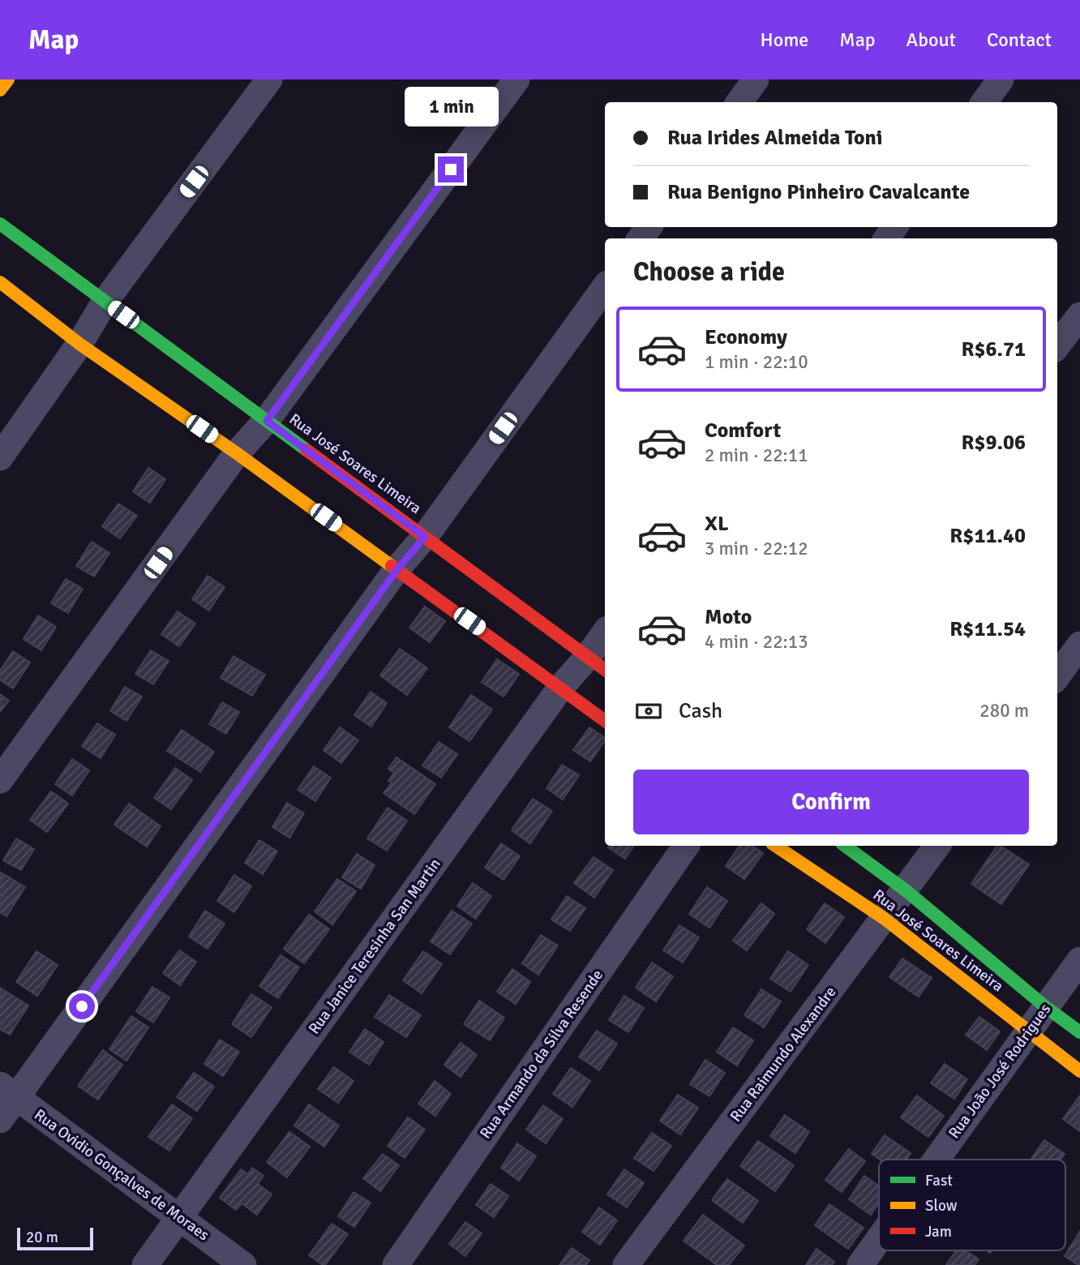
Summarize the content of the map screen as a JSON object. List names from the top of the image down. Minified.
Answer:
{"streets":{"street":["Rua José Soares Limeira","Rua Janice Teresinha San Martin","Rua Armando da Silva Resende","Rua Raimundo Alexandre","Rua João José Rodrigues","Rua Ovidio Gonçalves de Moraes"]},"crossings":[["Rua José Soares Limeira","Rua Janice Teresinha San Martin"],["Rua José Soares Limeira","Rua Raimundo Alexandre"],["Rua José Soares Limeira","Rua João José Rodrigues"],["Rua Janice Teresinha San Martin","Rua Ovidio Gonçalves de Moraes"]],"legend":["Fast","Slow","Jam"],"scale_bar":"20 m","page":{"header":"Map","nav":["Home","Map","About","Contact"],"bubble":"1 min","banner":["Rua Irides Almeida Toni","Rua Benigno Pinheiro Cavalcante"],"heading":"Choose a ride","list":[{"name":"Economy","note":"1 min · 22:10","value":"R$6.71"},{"name":"Comfort","note":"2 min · 22:11","value":"R$9.06"},{"name":"XL","note":"3 min · 22:12","value":"R$11.40"},{"name":"Moto","note":"4 min · 22:13","value":"R$11.54"}],"pay":["Cash","280 m"],"buttons":"Confirm","scale":"20 m"}}
